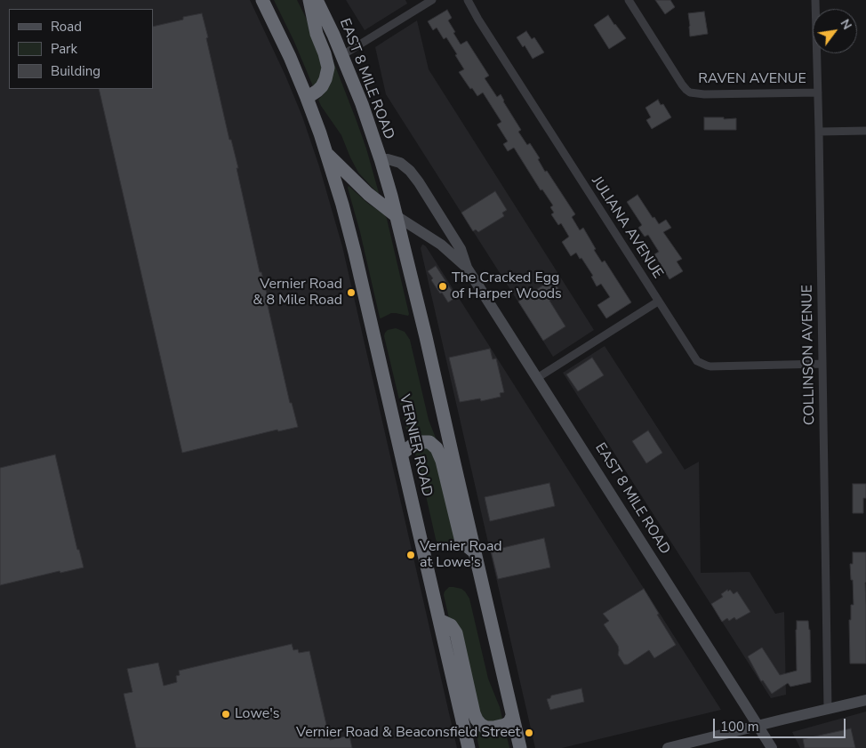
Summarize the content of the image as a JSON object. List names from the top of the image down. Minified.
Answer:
{"streets":{"highway":["EAST 8 MILE ROAD","VERNIER ROAD"],"street":["RAVEN AVENUE","JULIANA AVENUE","COLLINSON AVENUE"]},"crossings":[["RAVEN AVENUE","COLLINSON AVENUE"],["JULIANA AVENUE","COLLINSON AVENUE"]],"places":["The Cracked Egg of Harper Woods","Vernier Road & 8 Mile Road","Vernier Road at Lowe's","Lowe's","Vernier Road & Beaconsfield Street"],"legend":["Road","Park","Building"],"scale_bar":"100 m","north":"top right"}
